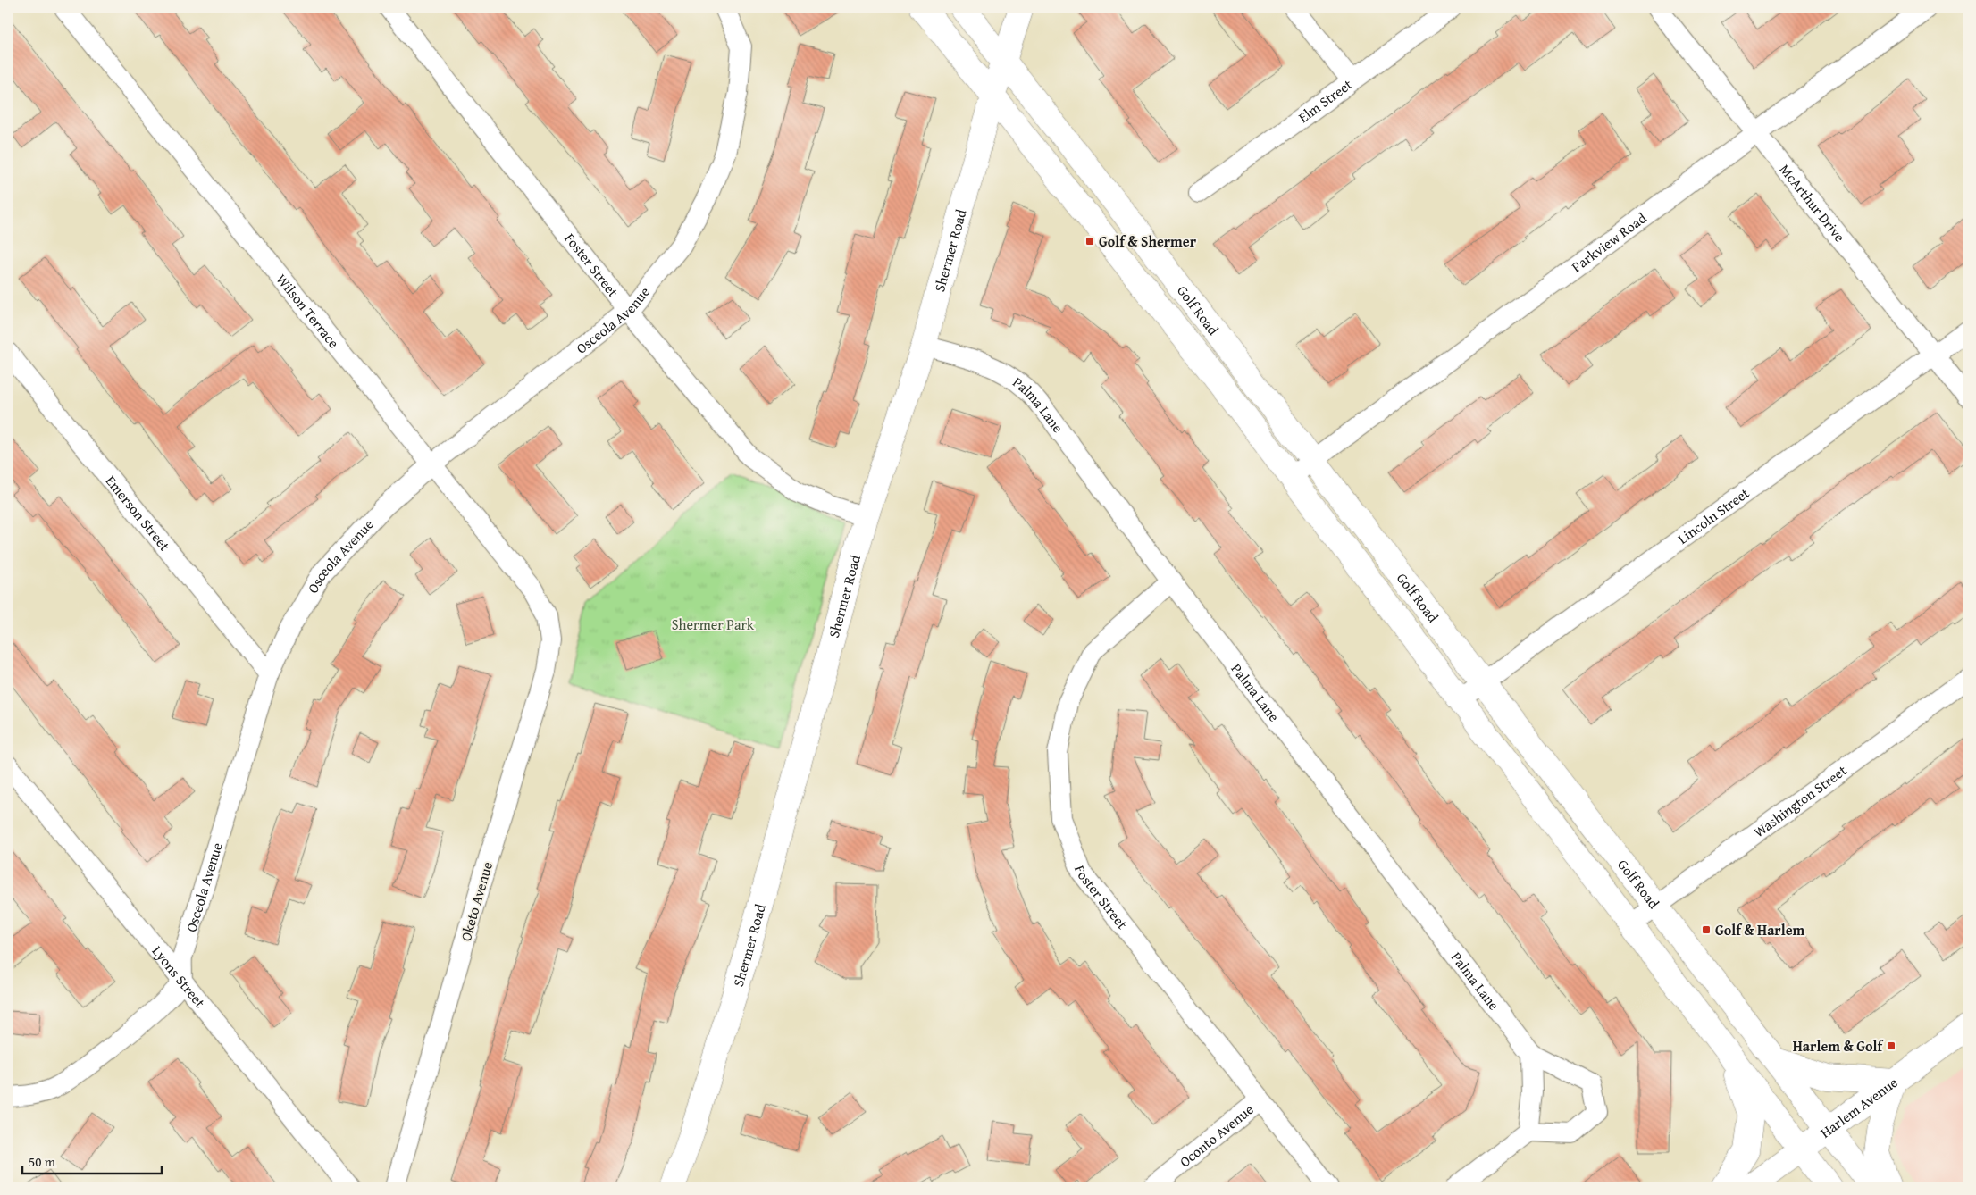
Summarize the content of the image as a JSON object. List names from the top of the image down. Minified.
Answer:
{"streets":{"main road":["Shermer Road","Golf Road","Harlem Avenue"],"street":["Elm Street","McArthur Drive","Parkview Road","Foster Street","Wilson Terrace","Osceola Avenue","Palma Lane","Emerson Street","Lincoln Street","Washington Street","Oketo Avenue","Lyons Street","Oconto Avenue"]},"crossings":[["McArthur Drive","Parkview Road"],["McArthur Drive","Lincoln Street"],["Parkview Road","Golf Road"],["Shermer Road","Foster Street"],["Shermer Road","Golf Road"],["Shermer Road","Palma Lane"],["Foster Street","Osceola Avenue"],["Foster Street","Palma Lane"],["Foster Street","Oconto Avenue"],["Wilson Terrace","Osceola Avenue"],["Wilson Terrace","Oketo Avenue"],["Golf Road","Lincoln Street"],["Golf Road","Washington Street"],["Golf Road","Harlem Avenue"],["Osceola Avenue","Emerson Street"],["Osceola Avenue","Lyons Street"]],"parks":["Shermer Park"],"places":{"transit":["Golf & Shermer","Golf & Harlem","Harlem & Golf"]},"scale_bar":"50 m"}
